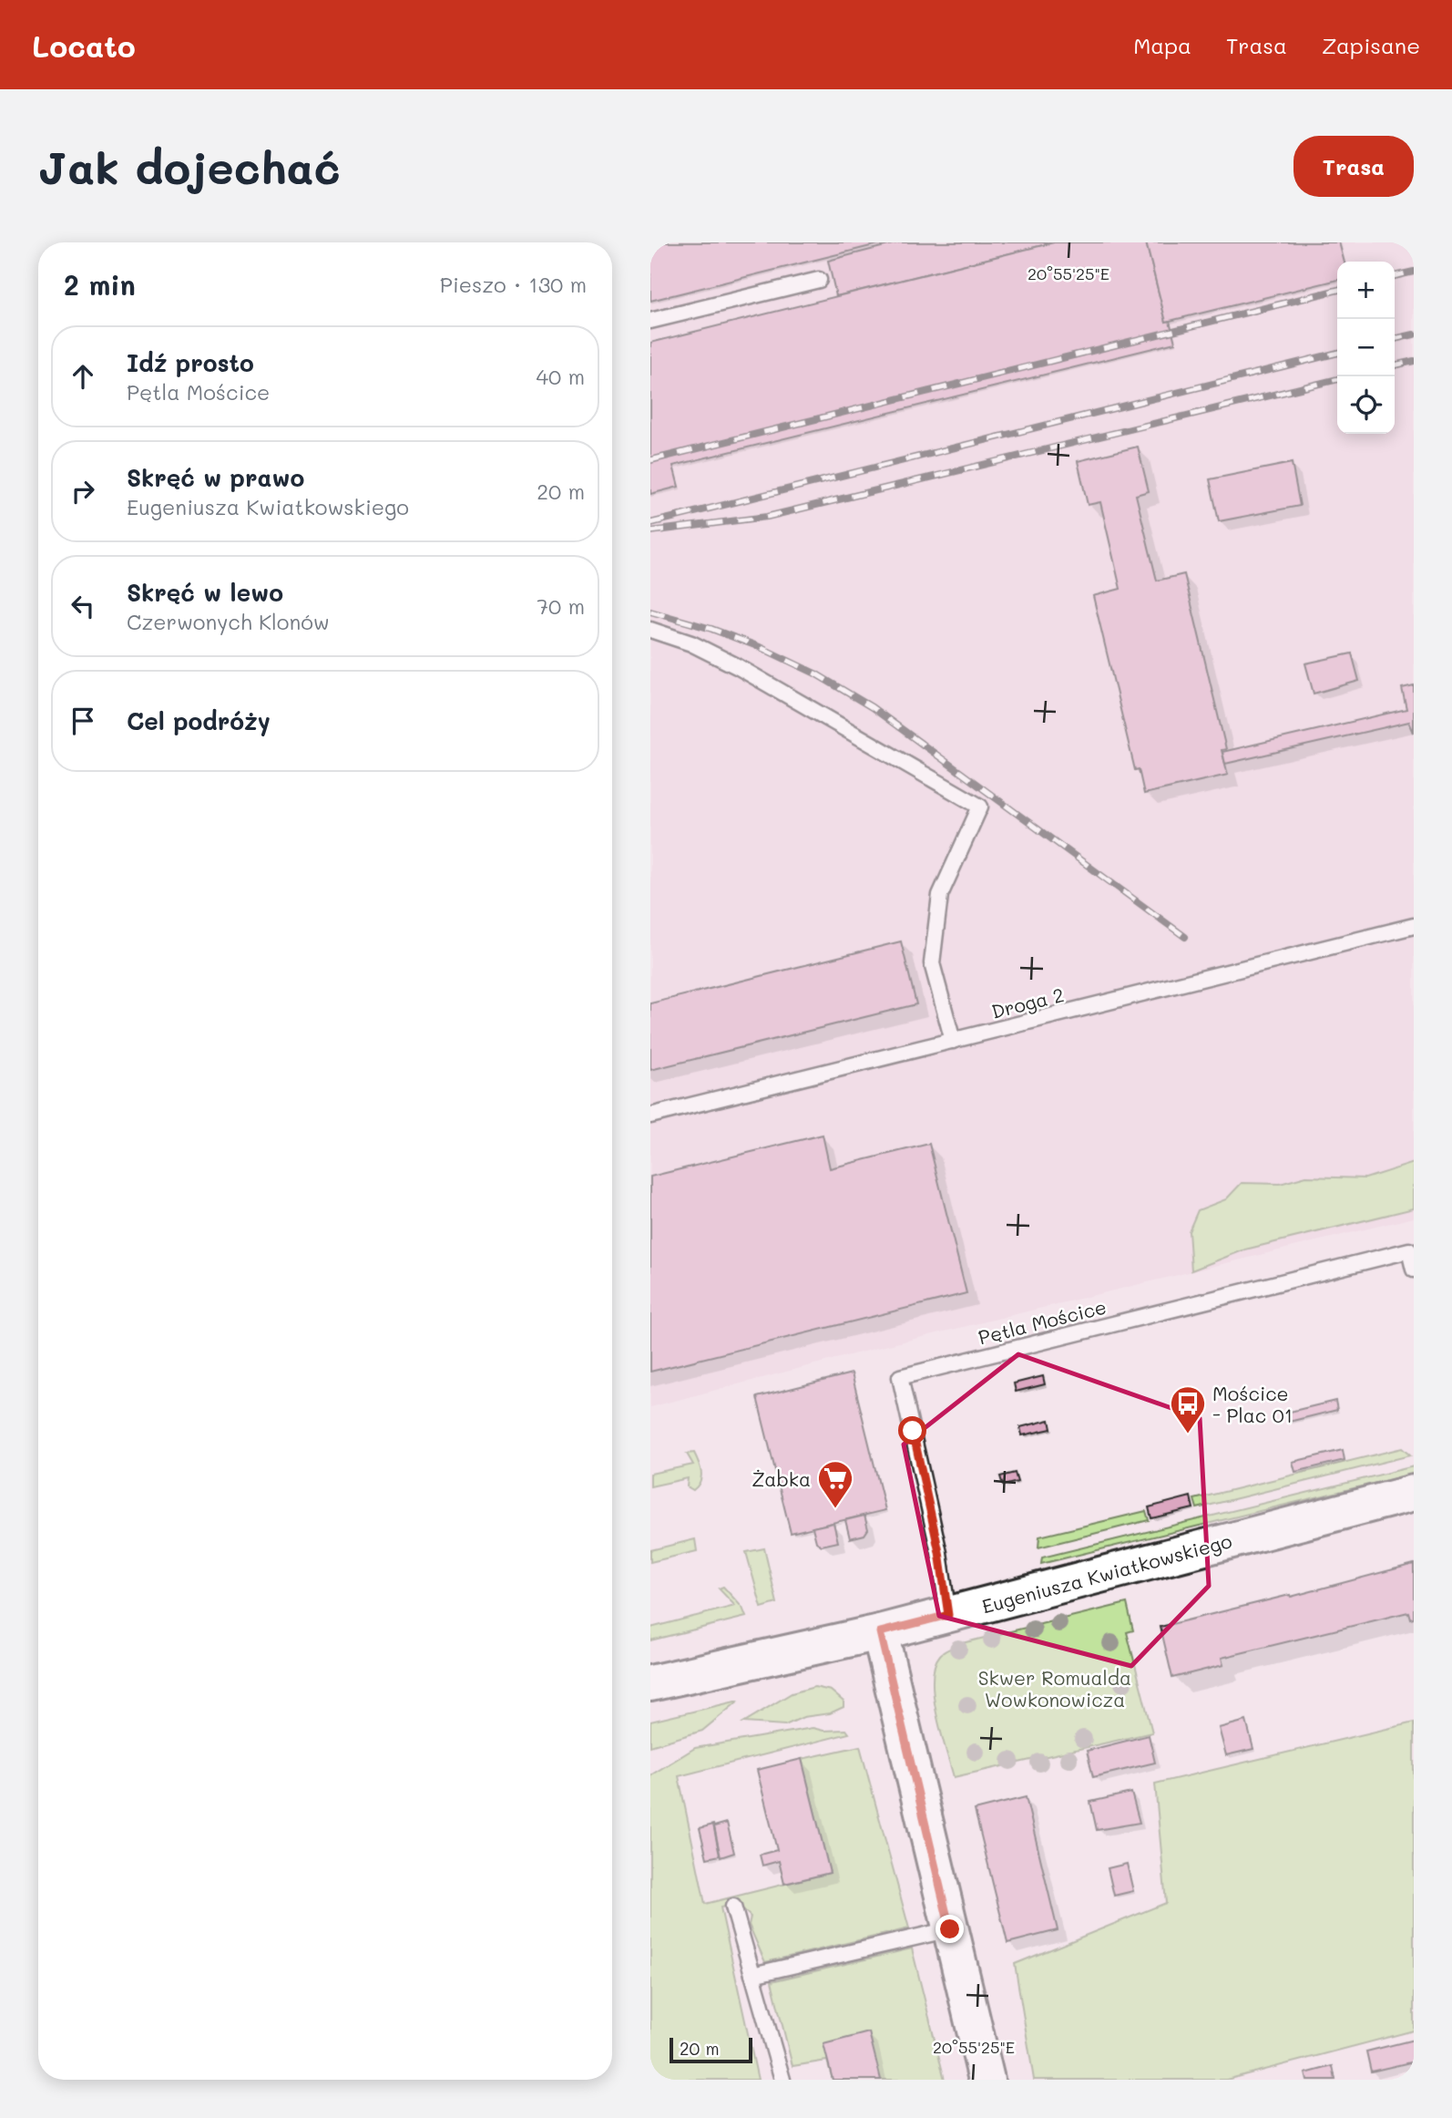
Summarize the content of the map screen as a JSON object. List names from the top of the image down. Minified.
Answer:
{"streets":{"main road":["Eugeniusza Kwiatkowskiego"],"lane":["Droga 2","Pętla Mościce"]},"crossings":[["Pętla Mościce","Eugeniusza Kwiatkowskiego"]],"parks":["Skwer Romualda Wowkonowicza"],"places":{"bus stop":["Mościce - Plac 01"],"supermarket":["Żabka"]},"scale_bar":"20 m","page":{"header":"Locato","nav":["Mapa","Trasa","Zapisane"],"buttons":"Trasa","title":"Jak dojechać","heading":["2 min","Pieszo · 130 m"],"map_buttons":["+","−"],"list":[["Idź prosto","Pętla Mościce","40 m"],["Skręć w prawo","Eugeniusza Kwiatkowskiego","20 m"],["Skręć w lewo","Czerwonych Klonów","70 m"],"Cel podróży"],"scale":"20 m"},"coordinates":["20°55'25\"E"]}
